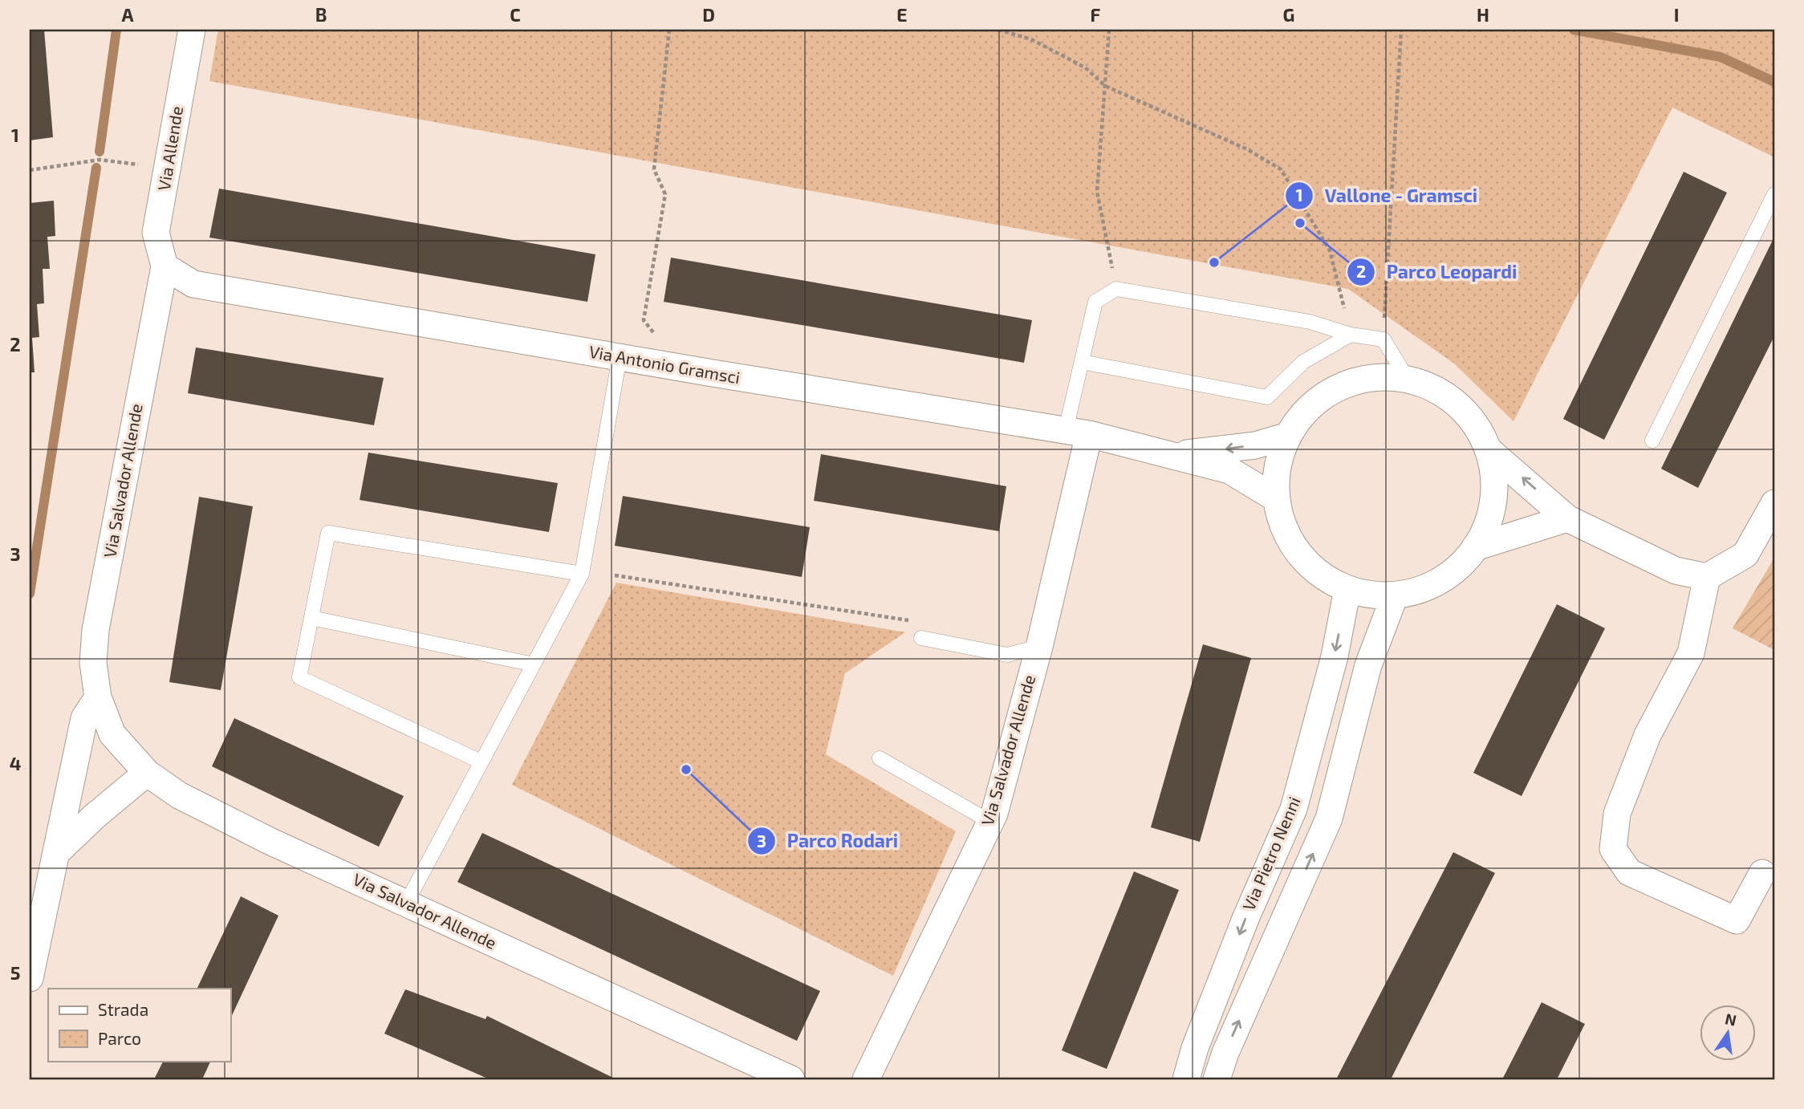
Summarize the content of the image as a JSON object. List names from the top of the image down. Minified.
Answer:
{"streets":{"street":["Via Allende","Via Antonio Gramsci","Via Salvador Allende","Via Pietro Nenni"]},"crossings":[["Via Allende","Via Antonio Gramsci"],["Via Allende","Via Salvador Allende"],["Via Antonio Gramsci","Via Salvador Allende"]],"places":["Parco Leopardi","Vallone - Gramsci","Parco Rodari"],"legend":["Strada","Parco"],"north":"top","grid":{"columns":["A","B","C","D","E","F","G","H","I"],"rows":["1","2","3","4","5"]}}
